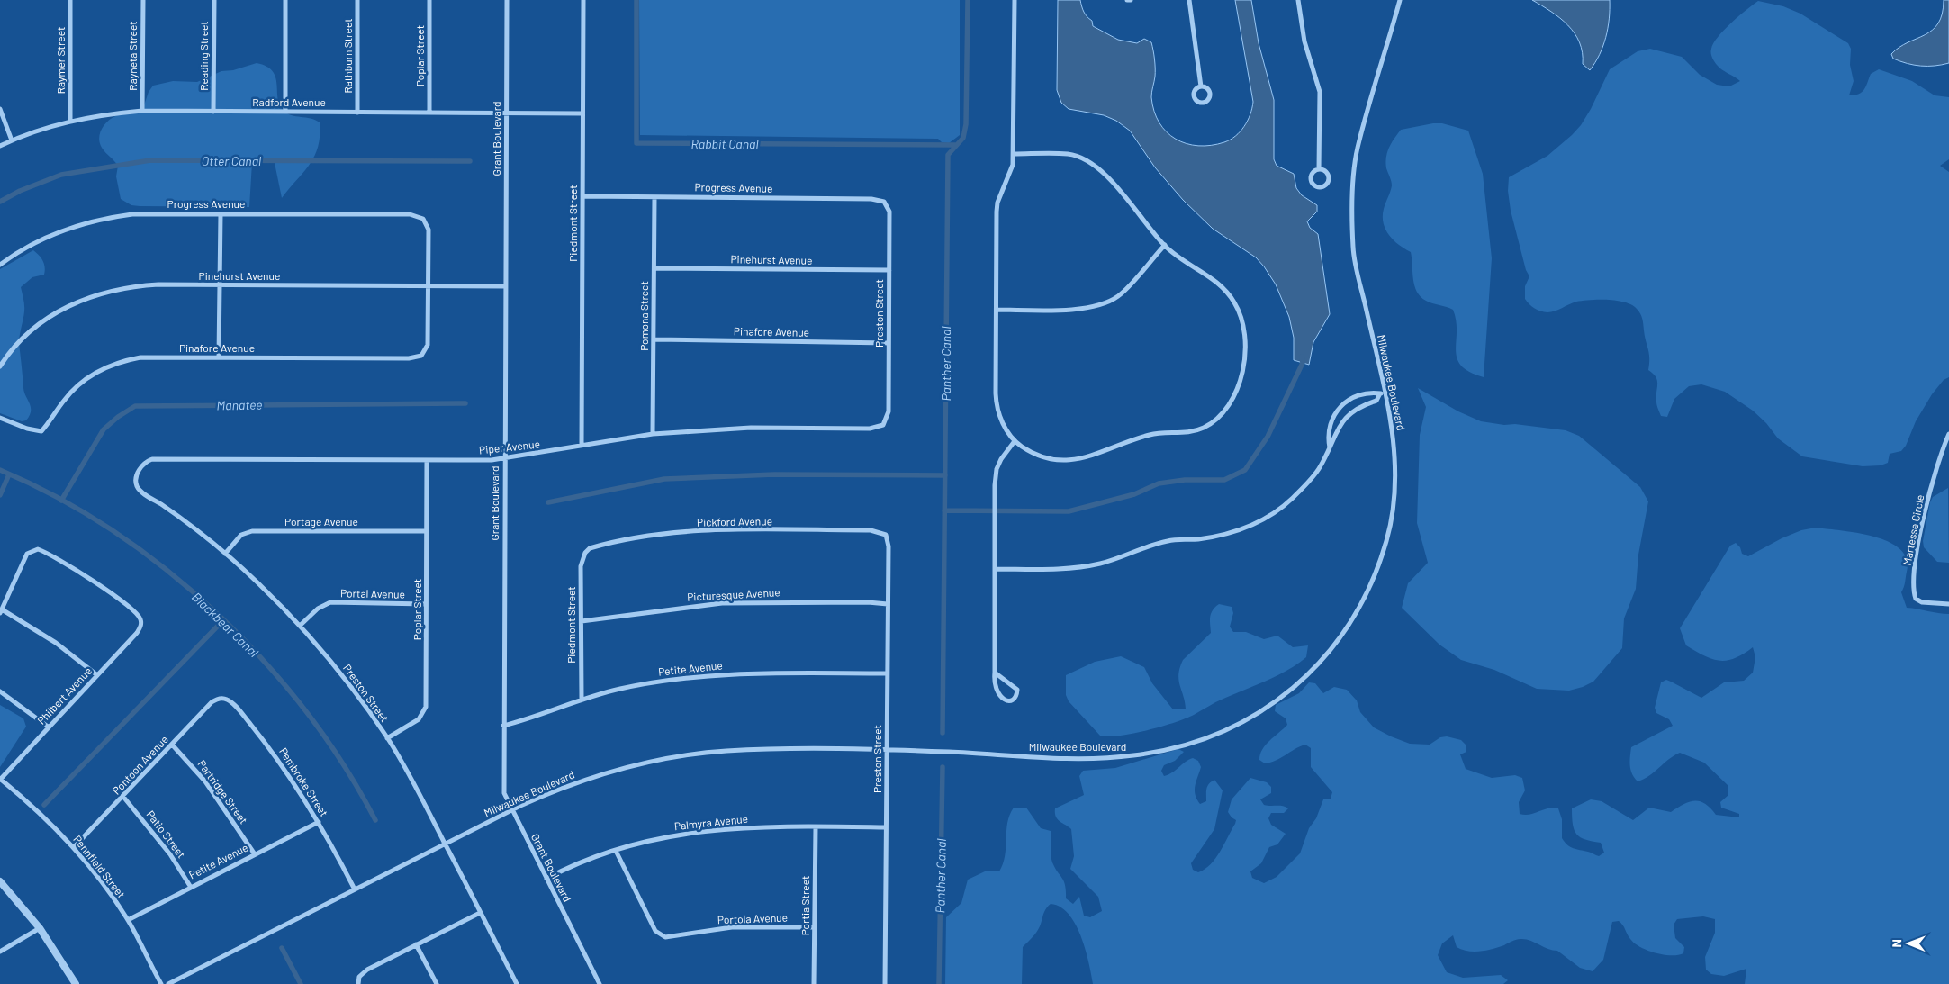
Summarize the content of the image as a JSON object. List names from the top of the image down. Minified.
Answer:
{"streets":{"street":["Rayneta Street","Reading Street","Rathburn Street","Poplar Street","Raymer Street","Radford Avenue","Grant Boulevard","Progress Avenue","Piedmont Street","Pinehurst Avenue","Preston Street","Pomona Street","Pinafore Avenue","Milwaukee Boulevard","Piper Avenue","Portage Avenue","Pickford Avenue","Martesse Circle","Portal Avenue","Picturesque Avenue","Petite Avenue","Philbert Avenue","Pontoon Avenue","Pembroke Street","Partridge Street","Palmyra Avenue","Patio Street","Pennfield Street","Portia Street","Portola Avenue"]},"crossings":[["Rayneta Street","Radford Avenue"],["Reading Street","Radford Avenue"],["Rathburn Street","Radford Avenue"],["Poplar Street","Radford Avenue"],["Poplar Street","Preston Street"],["Poplar Street","Piper Avenue"],["Poplar Street","Portage Avenue"],["Poplar Street","Portal Avenue"],["Raymer Street","Radford Avenue"],["Radford Avenue","Grant Boulevard"],["Radford Avenue","Piedmont Street"],["Grant Boulevard","Pinehurst Avenue"],["Grant Boulevard","Milwaukee Boulevard"],["Grant Boulevard","Piper Avenue"],["Grant Boulevard","Petite Avenue"],["Grant Boulevard","Palmyra Avenue"],["Progress Avenue","Piedmont Street"],["Progress Avenue","Pinehurst Avenue"],["Progress Avenue","Preston Street"],["Progress Avenue","Pomona Street"],["Progress Avenue","Pinafore Avenue"],["Piedmont Street","Piper Avenue"],["Piedmont Street","Pickford Avenue"],["Piedmont Street","Picturesque Avenue"],["Piedmont Street","Petite Avenue"],["Pinehurst Avenue","Preston Street"],["Pinehurst Avenue","Pomona Street"],["Pinehurst Avenue","Pinafore Avenue"],["Preston Street","Pinafore Avenue"],["Preston Street","Milwaukee Boulevard"],["Preston Street","Piper Avenue"],["Preston Street","Portage Avenue"],["Preston Street","Pickford Avenue"],["Preston Street","Portal Avenue"],["Preston Street","Picturesque Avenue"],["Preston Street","Petite Avenue"],["Preston Street","Palmyra Avenue"],["Pomona Street","Pinafore Avenue"],["Pomona Street","Piper Avenue"],["Milwaukee Boulevard","Pembroke Street"],["Petite Avenue","Pembroke Street"],["Petite Avenue","Partridge Street"],["Petite Avenue","Patio Street"],["Petite Avenue","Pennfield Street"],["Philbert Avenue","Pennfield Street"],["Pontoon Avenue","Pembroke Street"],["Pontoon Avenue","Partridge Street"],["Pontoon Avenue","Patio Street"],["Pontoon Avenue","Pennfield Street"],["Palmyra Avenue","Portia Street"],["Palmyra Avenue","Portola Avenue"],["Portia Street","Portola Avenue"]],"water":["Rabbit Canal","Otter Canal","Panther Canal","Manatee","Blackbear Canal"],"north":"left"}
